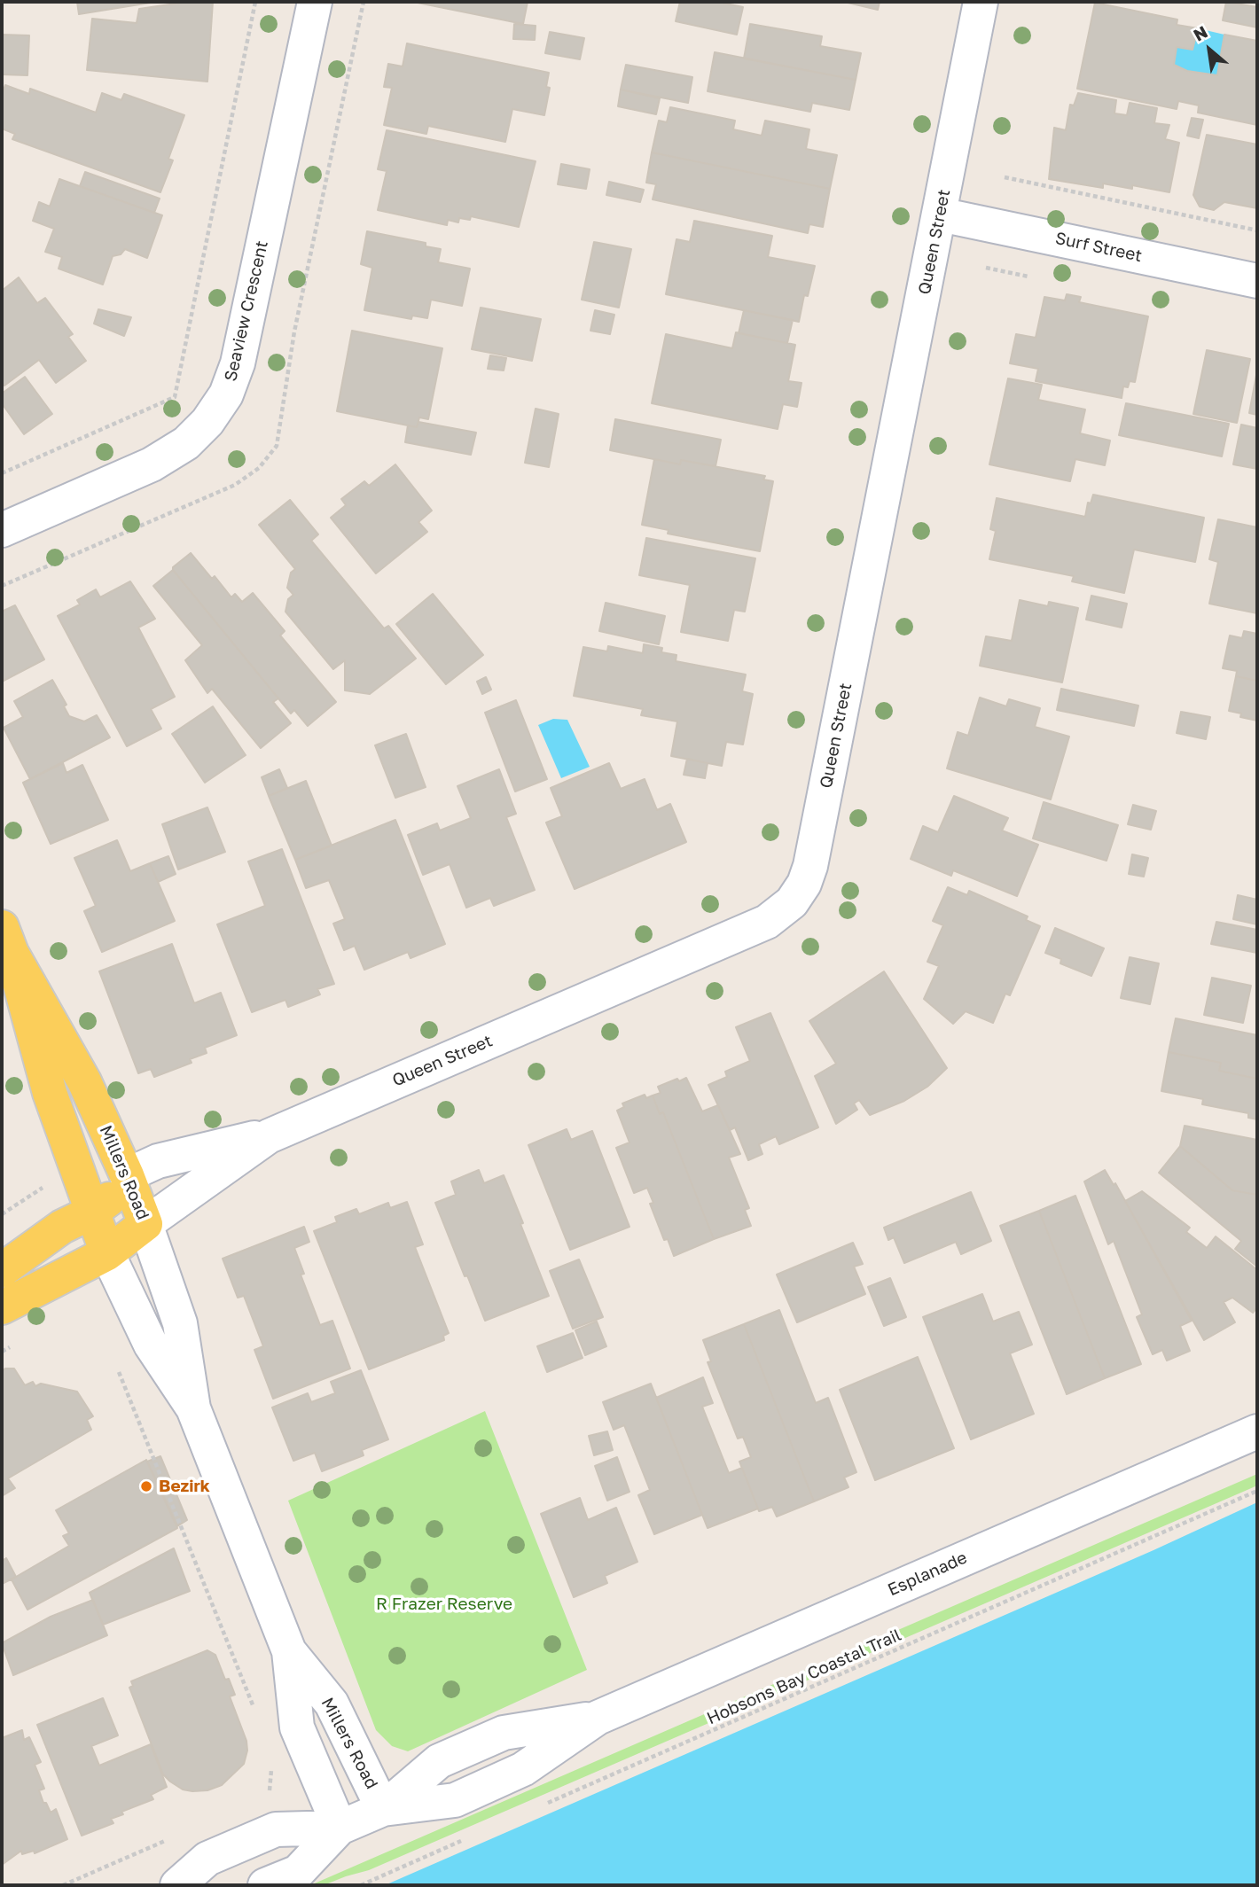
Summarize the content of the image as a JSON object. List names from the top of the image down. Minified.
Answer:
{"streets":{"main road":["Queen Street","Millers Road"],"street":["Surf Street","Seaview Crescent","Esplanade"],"path":["Hobsons Bay Coastal Trail"]},"crossings":[["Queen Street","Surf Street"],["Queen Street","Millers Road"],["Millers Road","Esplanade"]],"parks":["R Frazer Reserve"],"places":["Bezirk"],"north":"top left"}
